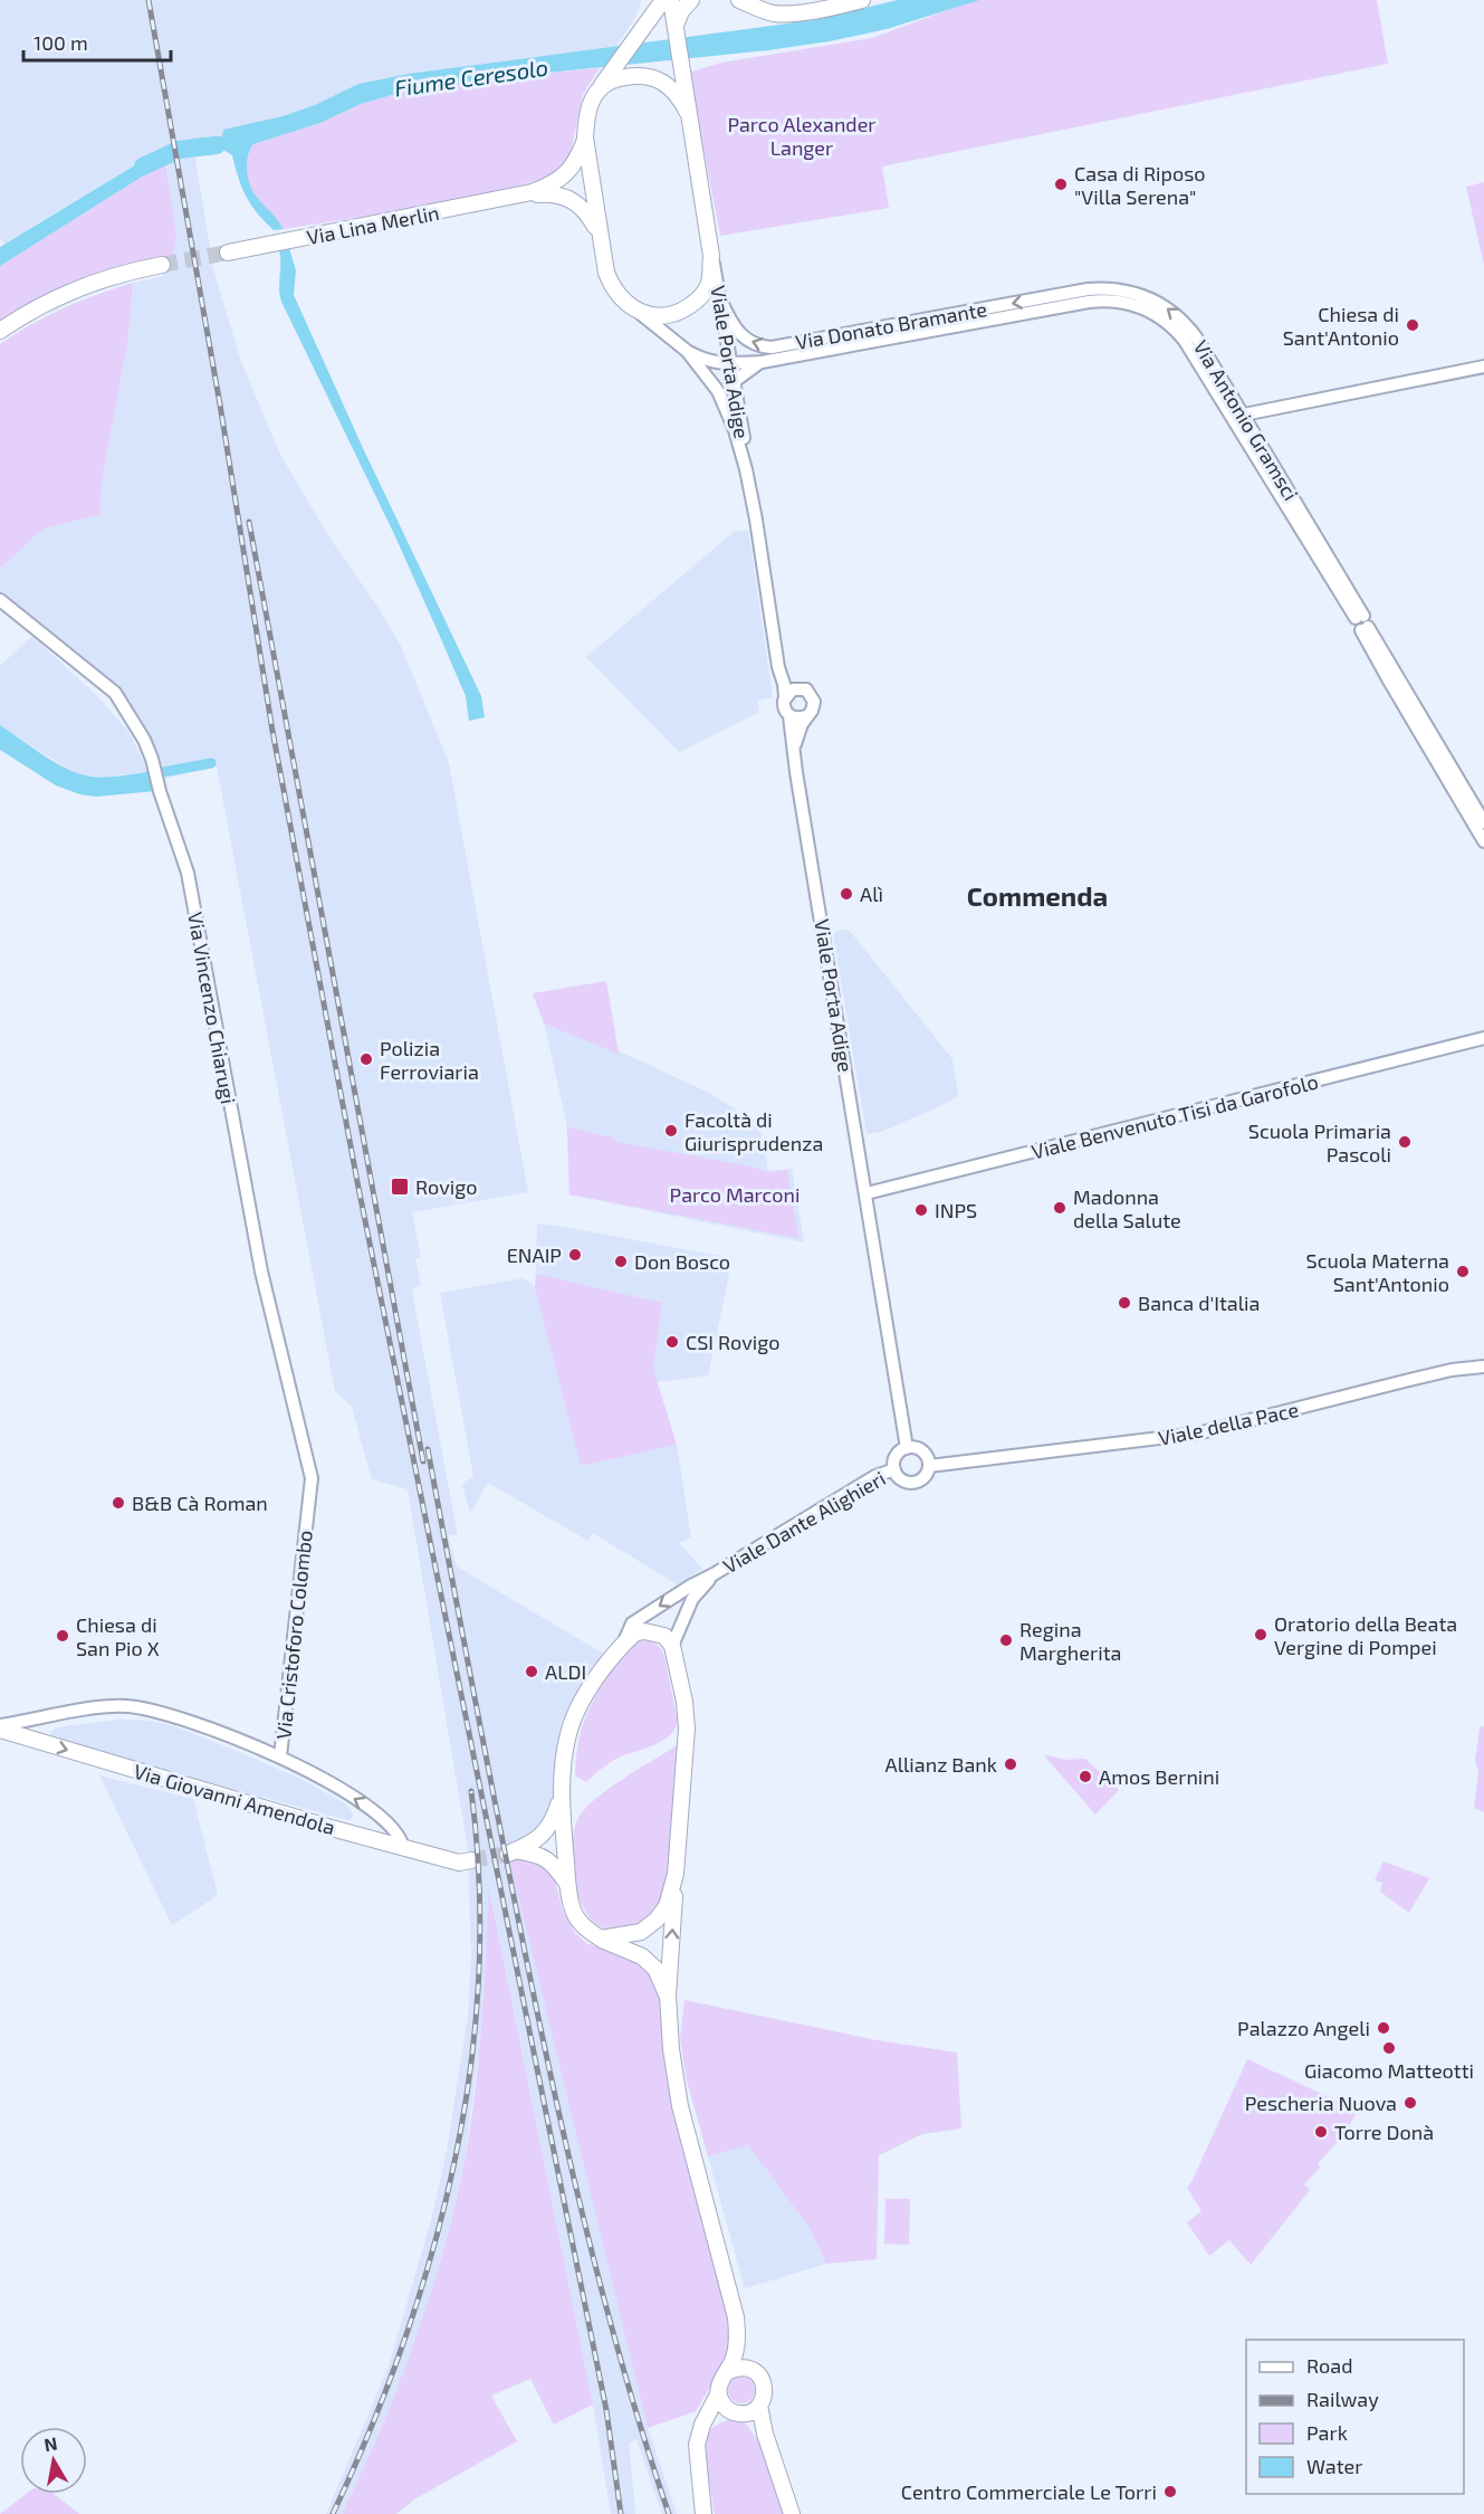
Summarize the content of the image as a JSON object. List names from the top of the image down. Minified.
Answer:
{"streets":{"main road":["Via Lina Merlin","Viale Porta Adige","Via Giovanni Amendola"],"street":["Via Donato Bramante","Via Antonio Gramsci","Via Vincenzo Chiarugi","Viale Benvenuto Tisi da Garofolo","Viale della Pace","Viale Dante Alighieri","Via Cristoforo Colombo"]},"crossings":[["Via Lina Merlin","Viale Porta Adige"],["Via Donato Bramante","Viale Porta Adige"],["Via Donato Bramante","Via Antonio Gramsci"],["Viale Porta Adige","Viale Benvenuto Tisi da Garofolo"],["Viale Porta Adige","Viale della Pace"],["Viale Porta Adige","Viale Dante Alighieri"],["Via Vincenzo Chiarugi","Via Cristoforo Colombo"],["Viale della Pace","Viale Dante Alighieri"],["Via Cristoforo Colombo","Via Giovanni Amendola"]],"one_way":["Via Cristoforo Colombo","Via Giovanni Amendola"],"districts":["Commenda"],"water":["Fiume Ceresolo"],"parks":["Parco Alexander Langer","Parco Marconi"],"places":{"other":["Casa di Riposo \"Villa Serena\"","Chiesa di Sant'Antonio","Alì","Polizia Ferroviaria","Facoltà di Giurisprudenza","Scuola Primaria Pascoli","Madonna della Salute","INPS","ENAIP","Don Bosco","Scuola Materna Sant'Antonio","Banca d'Italia","CSI Rovigo","B&B Cà Roman","Oratorio della Beata Vergine di Pompei","Chiesa di San Pio X","Regina Margherita","ALDI","Allianz Bank","Amos Bernini","Palazzo Angeli","Giacomo Matteotti","Pescheria Nuova","Torre Donà","Centro Commerciale Le Torri"],"transit":["Rovigo"]},"legend":["Road","Railway","Park","Water"],"scale_bar":"100 m","north":"top"}
